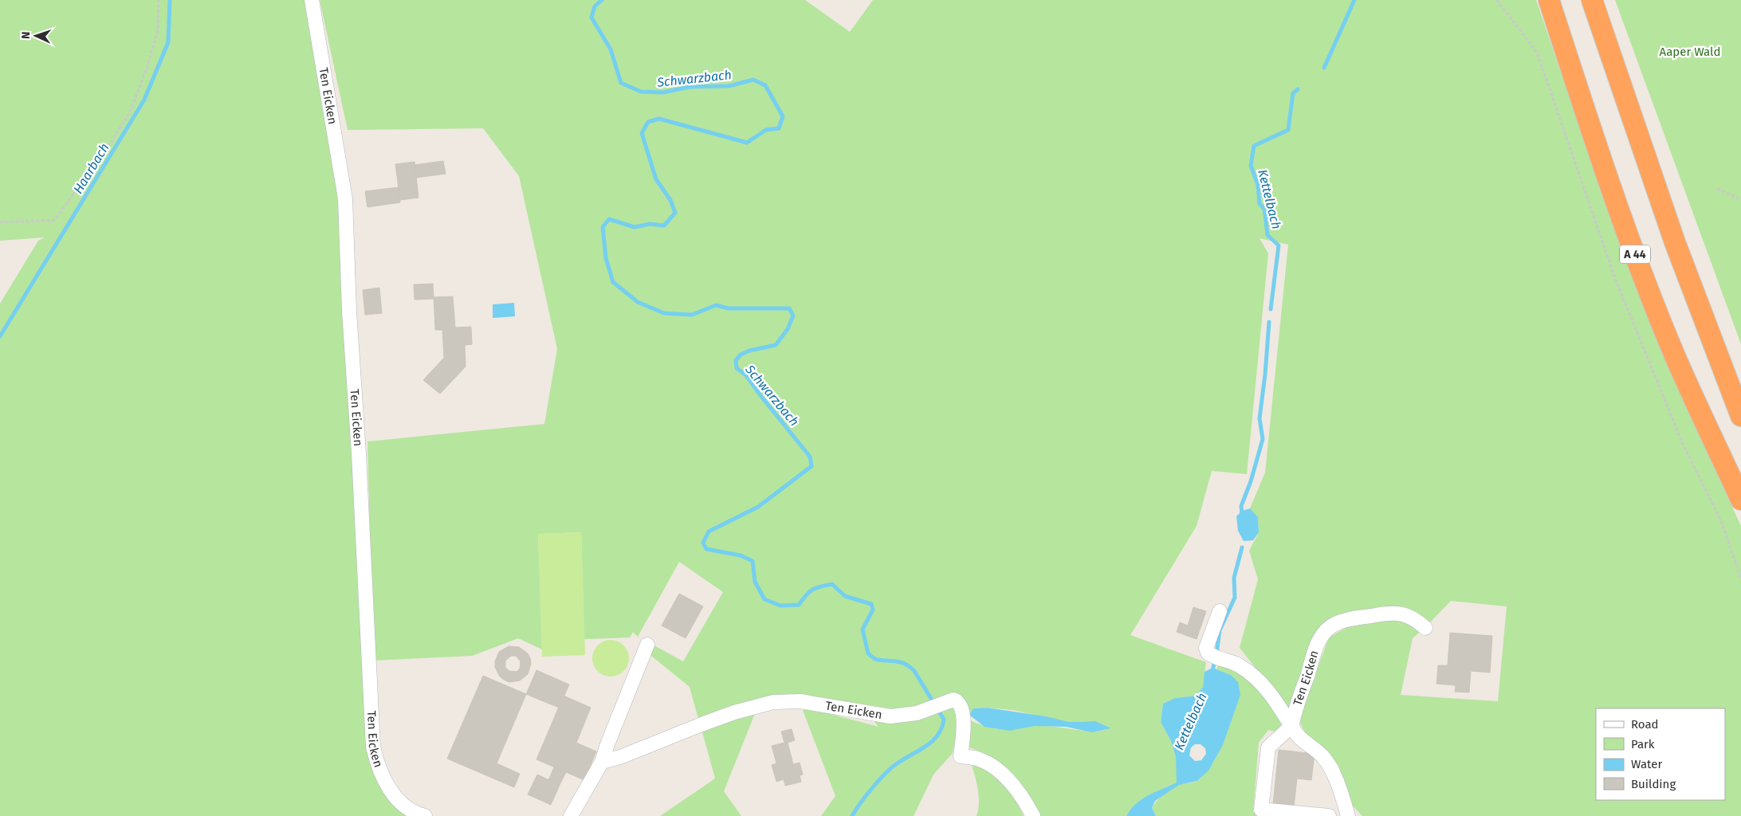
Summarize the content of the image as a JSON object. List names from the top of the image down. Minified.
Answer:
{"streets":{"highway":["A 44"],"lane":["Ten Eicken"]},"water":["Schwarzbach","Haarbach","Kettelbach"],"parks":["Aaper Wald"],"legend":["Road","Park","Water","Building"],"north":"left"}
